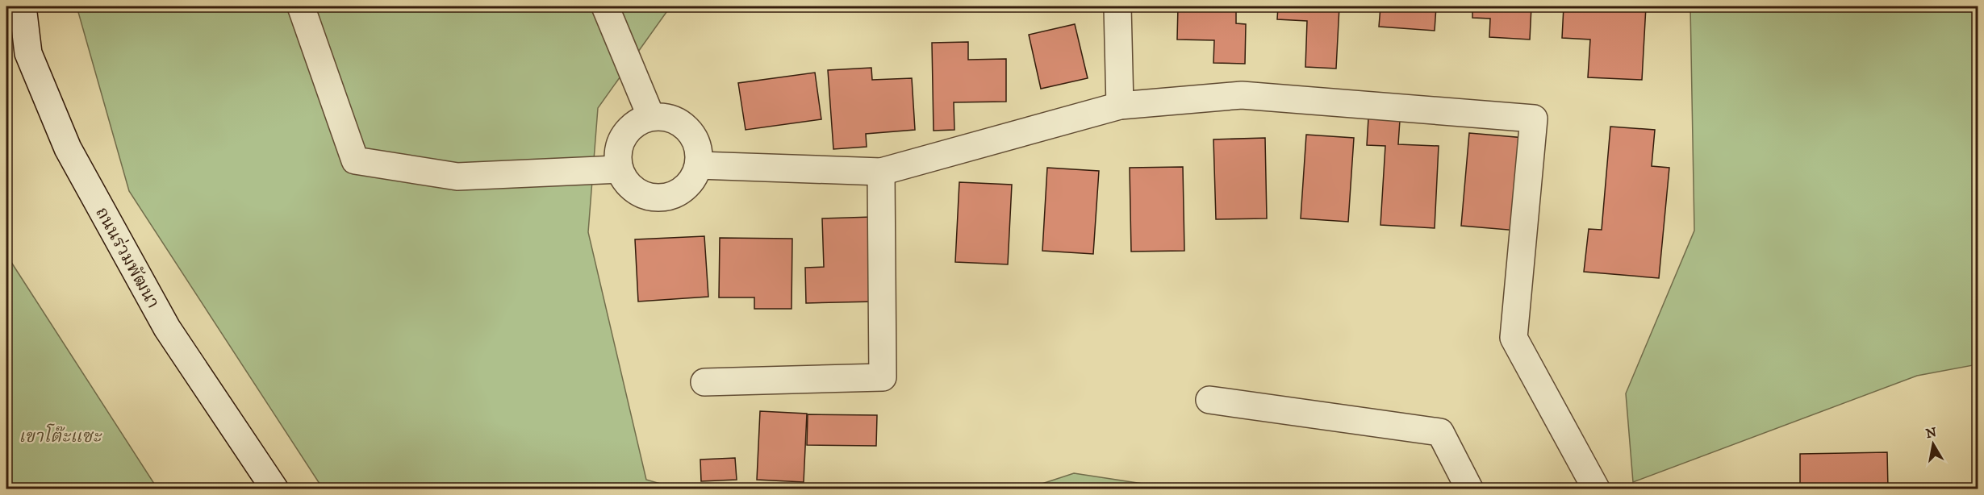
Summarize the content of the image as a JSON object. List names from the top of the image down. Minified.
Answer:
{"streets":{"street":["ถนนร่วมพัฒนา"]},"parks":["เขาโต๊ะแซะ"],"north":"top"}
